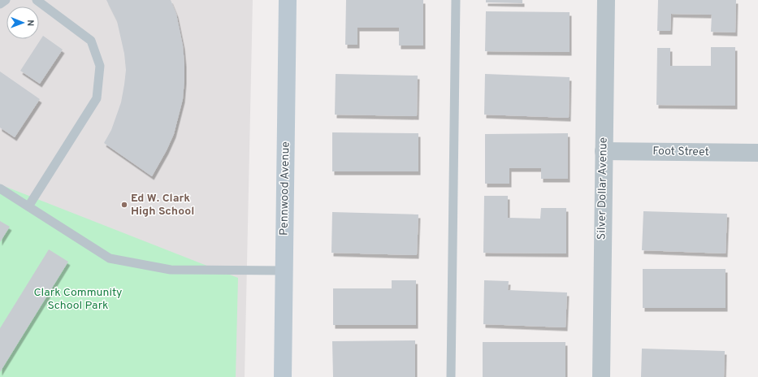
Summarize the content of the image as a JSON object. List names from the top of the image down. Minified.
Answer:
{"streets":{"street":["Foot Street","Pennwood Avenue","Silver Dollar Avenue"]},"crossings":[["Foot Street","Silver Dollar Avenue"]],"parks":["Clark Community School Park"],"places":["Ed W. Clark High School"],"north":"right"}
